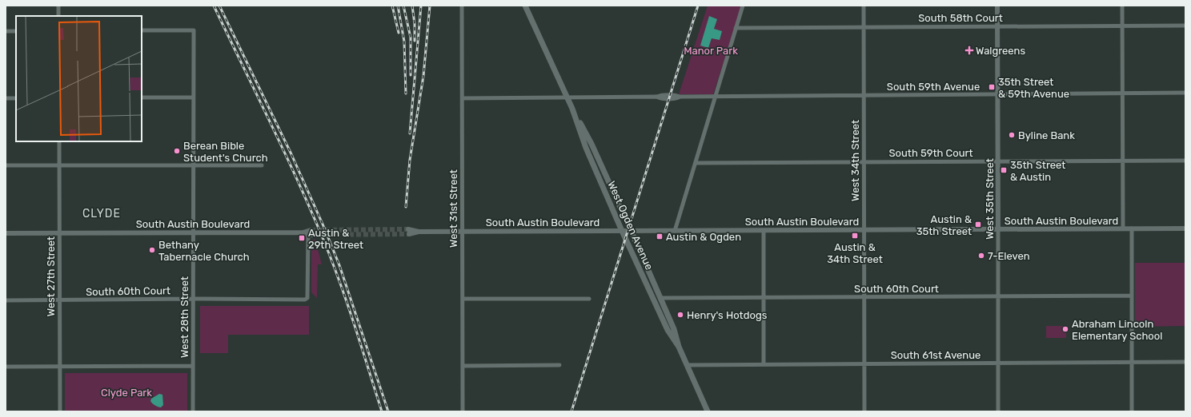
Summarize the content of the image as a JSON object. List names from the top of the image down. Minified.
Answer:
{"streets":{"main road":["West Ogden Avenue"],"street":["South 58th Court","South 59th Avenue","South 59th Court","West 34th Street","West 35th Street","West 31st Street","South Austin Boulevard","West 27th Street","South 60th Court","West 28th Street","South 61st Avenue"]},"crossings":[["South 58th Court","West 34th Street"],["South 58th Court","West 35th Street"],["South 59th Avenue","West 34th Street"],["South 59th Avenue","West 35th Street"],["South 59th Avenue","West 31st Street"],["South 59th Avenue","West Ogden Avenue"],["South 59th Court","West 34th Street"],["South 59th Court","West 35th Street"],["West 34th Street","South Austin Boulevard"],["West 34th Street","South 60th Court"],["West 34th Street","South 61st Avenue"],["West 35th Street","South Austin Boulevard"],["West 35th Street","South 60th Court"],["West 35th Street","South 61st Avenue"],["West 31st Street","South Austin Boulevard"],["South Austin Boulevard","West Ogden Avenue"],["South Austin Boulevard","West 27th Street"],["South Austin Boulevard","South 60th Court"],["South Austin Boulevard","West 28th Street"],["West Ogden Avenue","South 60th Court"],["West Ogden Avenue","South 61st Avenue"],["West 27th Street","South 60th Court"],["South 60th Court","West 28th Street"]],"districts":["CLYDE"],"parks":["Manor Park","Clyde Park"],"places":{"health":["Walgreens"],"transit":["35th Street & 59th Avenue","35th Street & Austin","Austin & 35th Street","Austin & 34th Street","Austin & Ogden","Austin & 29th Street"],"other":["Byline Bank","Berean Bible Student's Church","Bethany Tabernacle Church","7-Eleven","Henry's Hotdogs","Abraham Lincoln Elementary School"]}}
